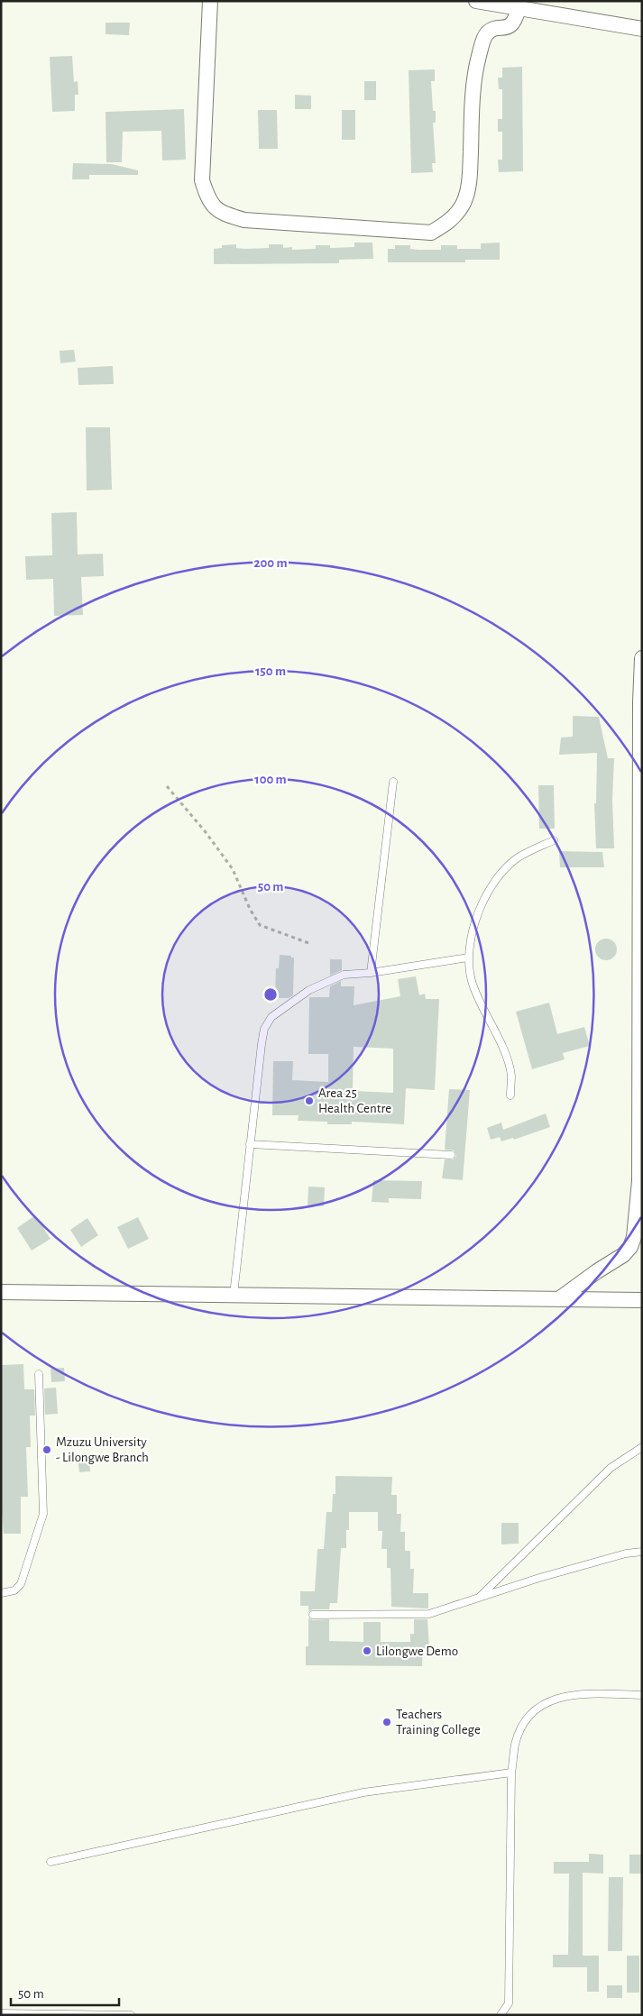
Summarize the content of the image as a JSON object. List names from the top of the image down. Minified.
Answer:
{"places":["Area 25 Health Centre","Mzuzu University - Lilongwe Branch","Lilongwe Demo","Teachers Training College"],"scale_bar":"50 m","rings":["200 m","150 m","100 m","50 m"]}
